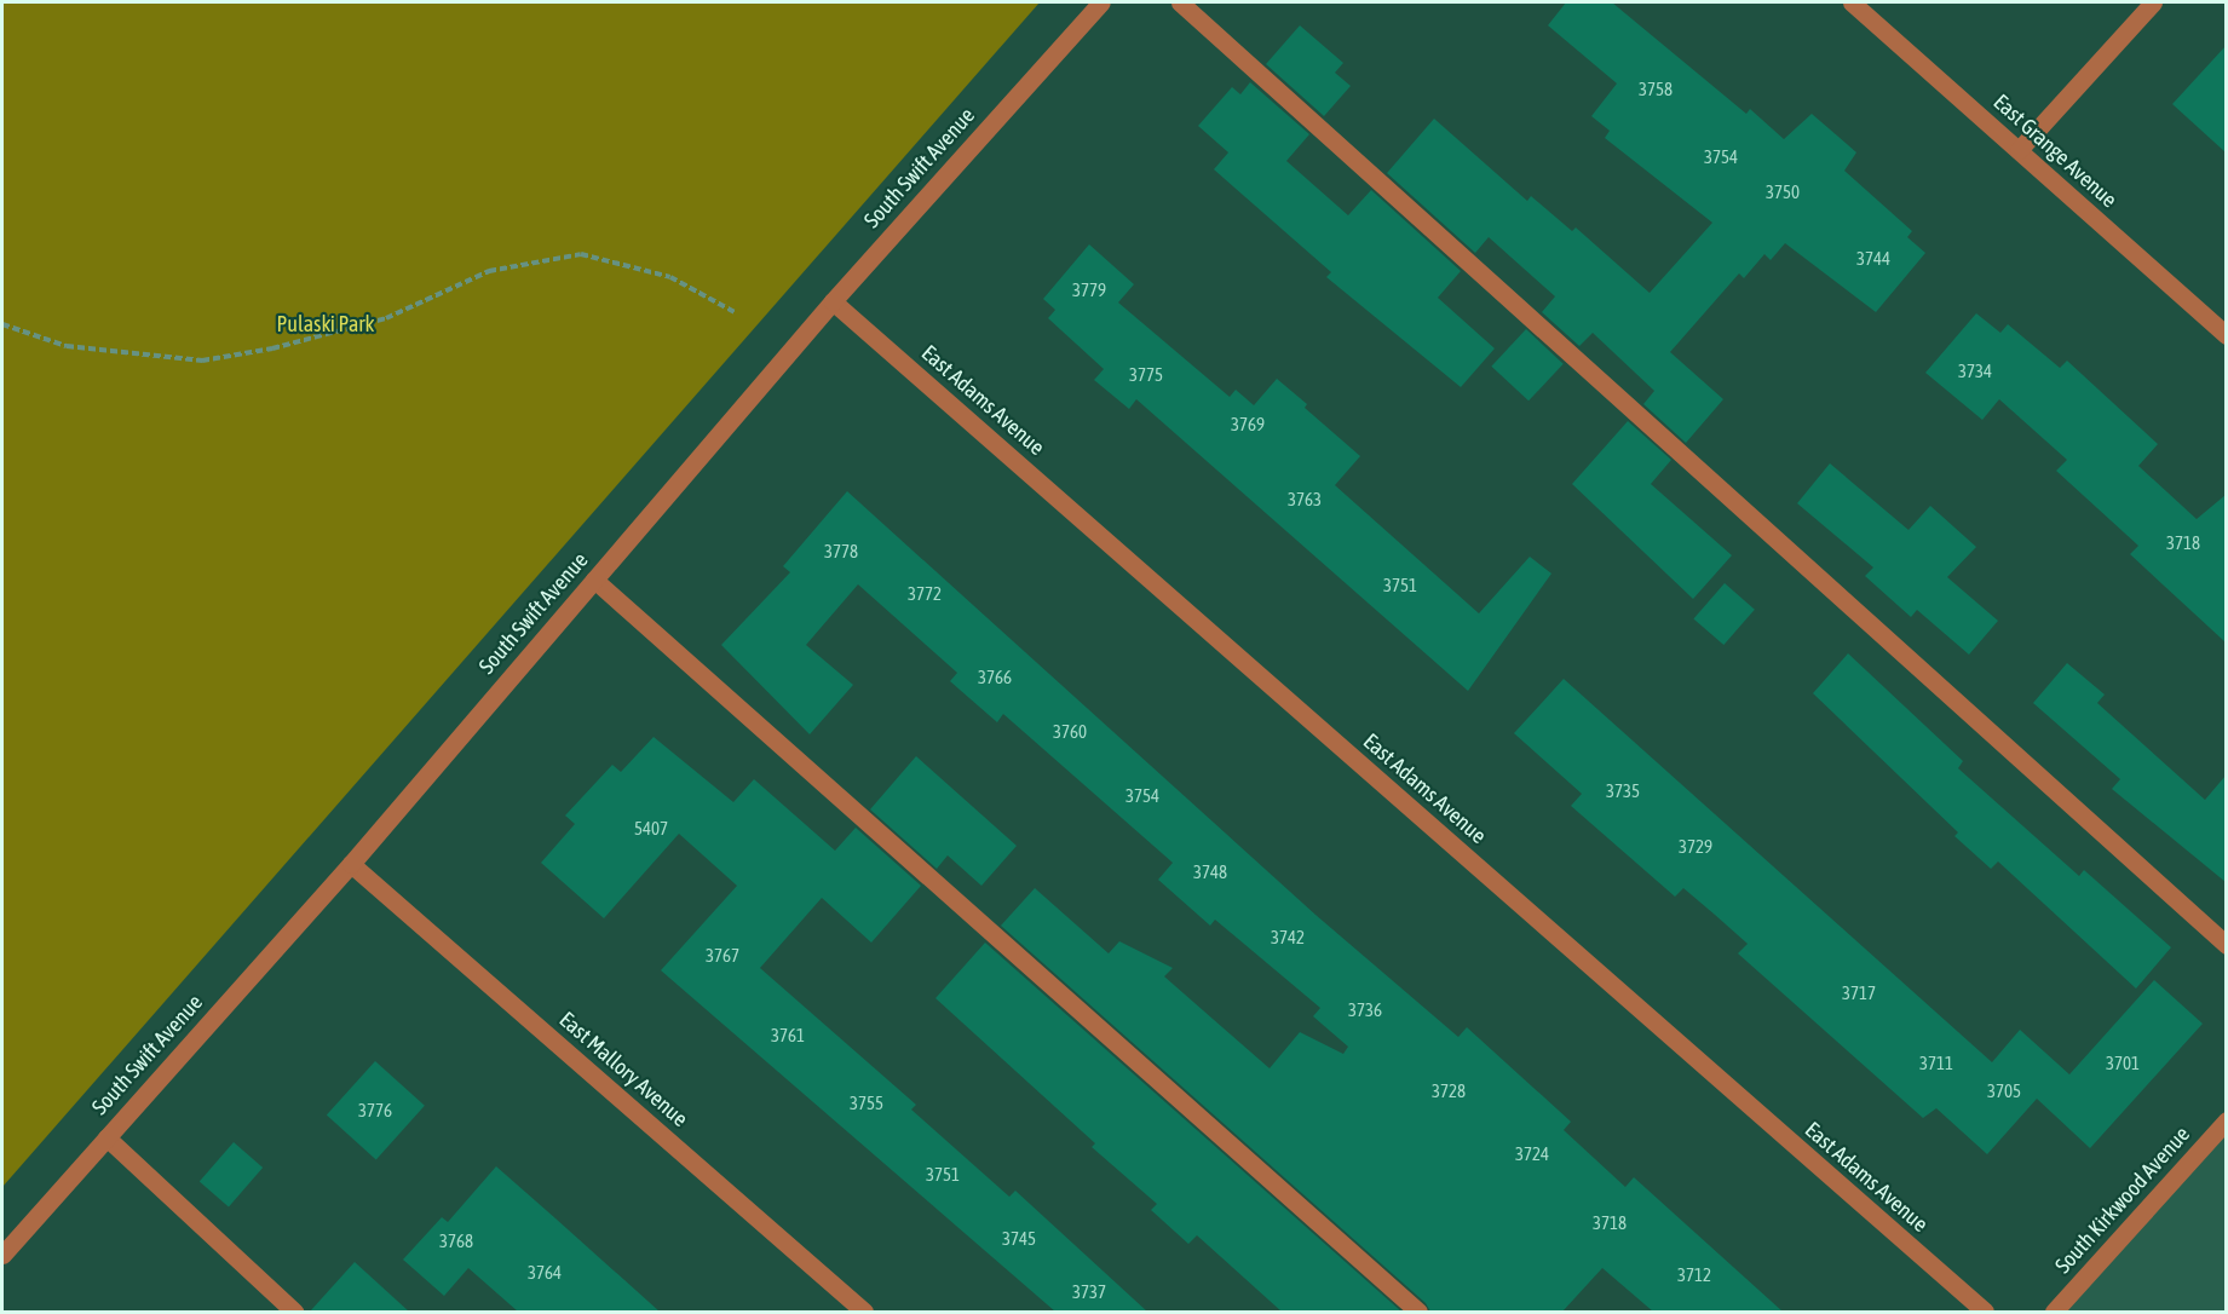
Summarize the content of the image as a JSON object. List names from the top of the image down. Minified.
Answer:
{"streets":{"street":["East Grange Avenue","South Swift Avenue","East Adams Avenue","East Mallory Avenue","South Kirkwood Avenue"]},"crossings":[["South Swift Avenue","East Adams Avenue"],["South Swift Avenue","East Mallory Avenue"]],"parks":["Pulaski Park"],"house_numbers":["3758","3754","3750","3744","3779","3734","3775","3769","3763","3718","3778","3751","3772","3766","3760","3735","3754","5407","3729","3748","3742","3767","3717","3736","3761","3711","3701","3728","3705","3755","3776","3724","3751","3718","3745","3768","3764","3712","3737"]}
